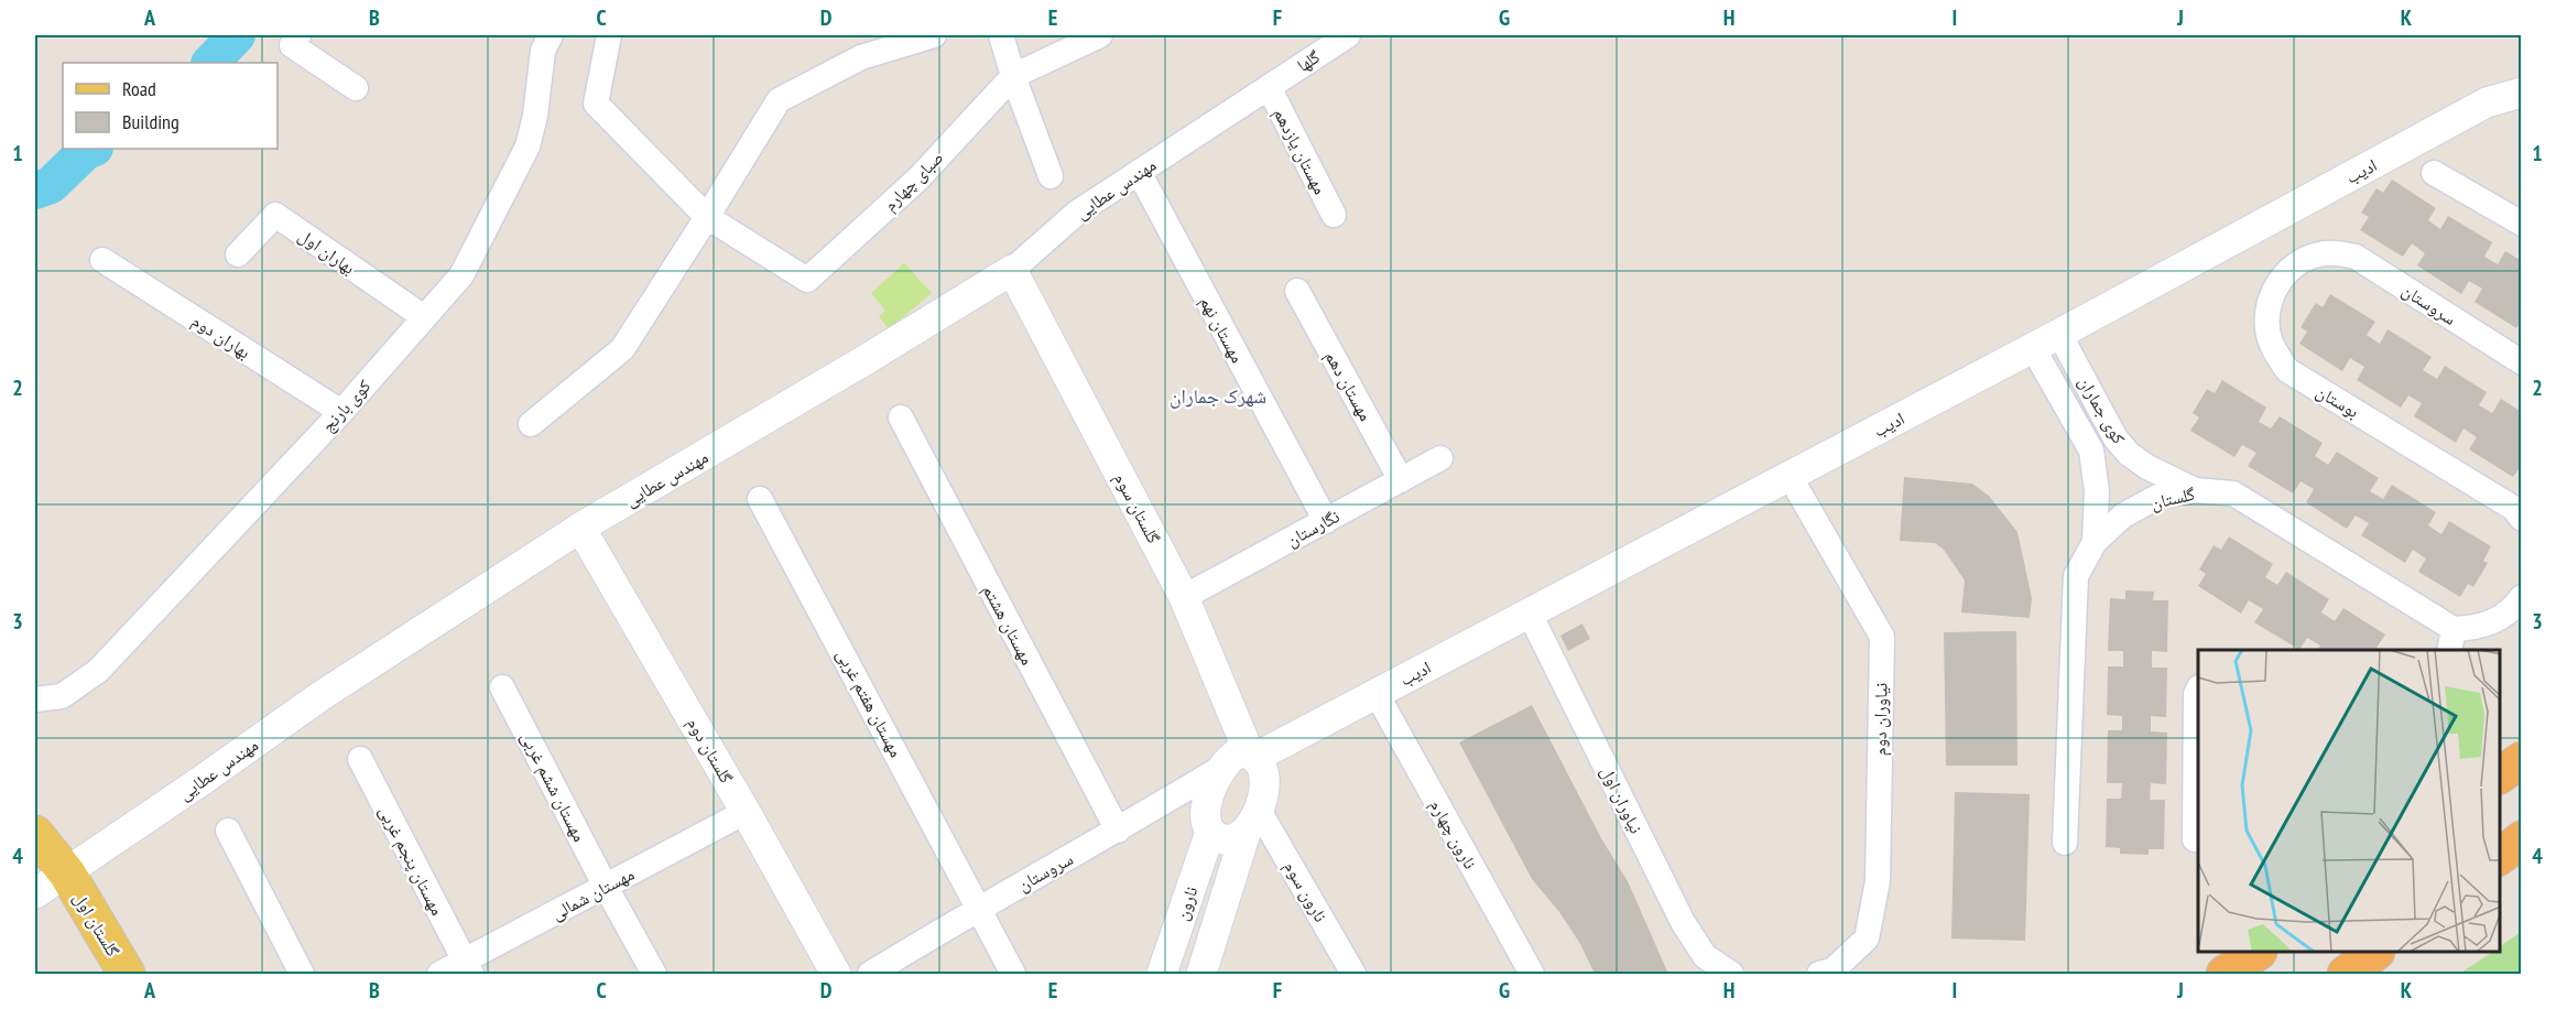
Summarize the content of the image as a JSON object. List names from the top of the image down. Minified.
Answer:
{"streets":{"main road":["گلستان اول"],"street":["گلها","مهستان یازدهم","ادیب","صبای چهارم","مهندس عطایی","بهاران اول","سروستان","مهستان نهم","بهاران دوم","مهستان دهم","بوستان","کوی بارنج","کوی جماران","گلستان","گلستان سوم","نگارستان","مهستان هشتم","مهستان هفتم غربی","نیاوران دوم","گلستان دوم","مهستان ششم غربی","نیاوران اول","نارون چهارم","مهستان پنجم غربی","نارون سوم","مهستان شمالی","نارون"]},"crossings":[["گلها","مهستان یازدهم"],["گلها","مهندس عطایی"],["مهستان یازدهم","مهندس عطایی"],["ادیب","سروستان"],["ادیب","کوی جماران"],["ادیب","گلستان سوم"],["ادیب","نیاوران دوم"],["ادیب","نیاوران اول"],["ادیب","نارون چهارم"],["ادیب","نارون سوم"],["ادیب","نارون"],["مهندس عطایی","مهستان نهم"],["مهندس عطایی","گلستان سوم"],["مهندس عطایی","گلستان دوم"],["مهندس عطایی","گلستان اول"],["بهاران اول","کوی بارنج"],["سروستان","بوستان"],["سروستان","گلستان سوم"],["سروستان","مهستان هشتم"],["سروستان","مهستان هفتم غربی"],["سروستان","نارون سوم"],["سروستان","نارون"],["مهستان نهم","نگارستان"],["بهاران دوم","کوی بارنج"],["مهستان دهم","نگارستان"],["کوی جماران","گلستان"],["گلستان سوم","نگارستان"],["گلستان سوم","نارون سوم"],["گلستان سوم","نارون"],["گلستان دوم","مهستان شمالی"],["مهستان ششم غربی","مهستان شمالی"],["مهستان پنجم غربی","مهستان شمالی"],["نارون سوم","نارون"]],"districts":["شهرک جماران"],"legend":["Road","Building"],"grid":{"columns":["A","B","C","D","E","F","G","H","I","J","K"],"rows":["1","2","3","4"]}}
